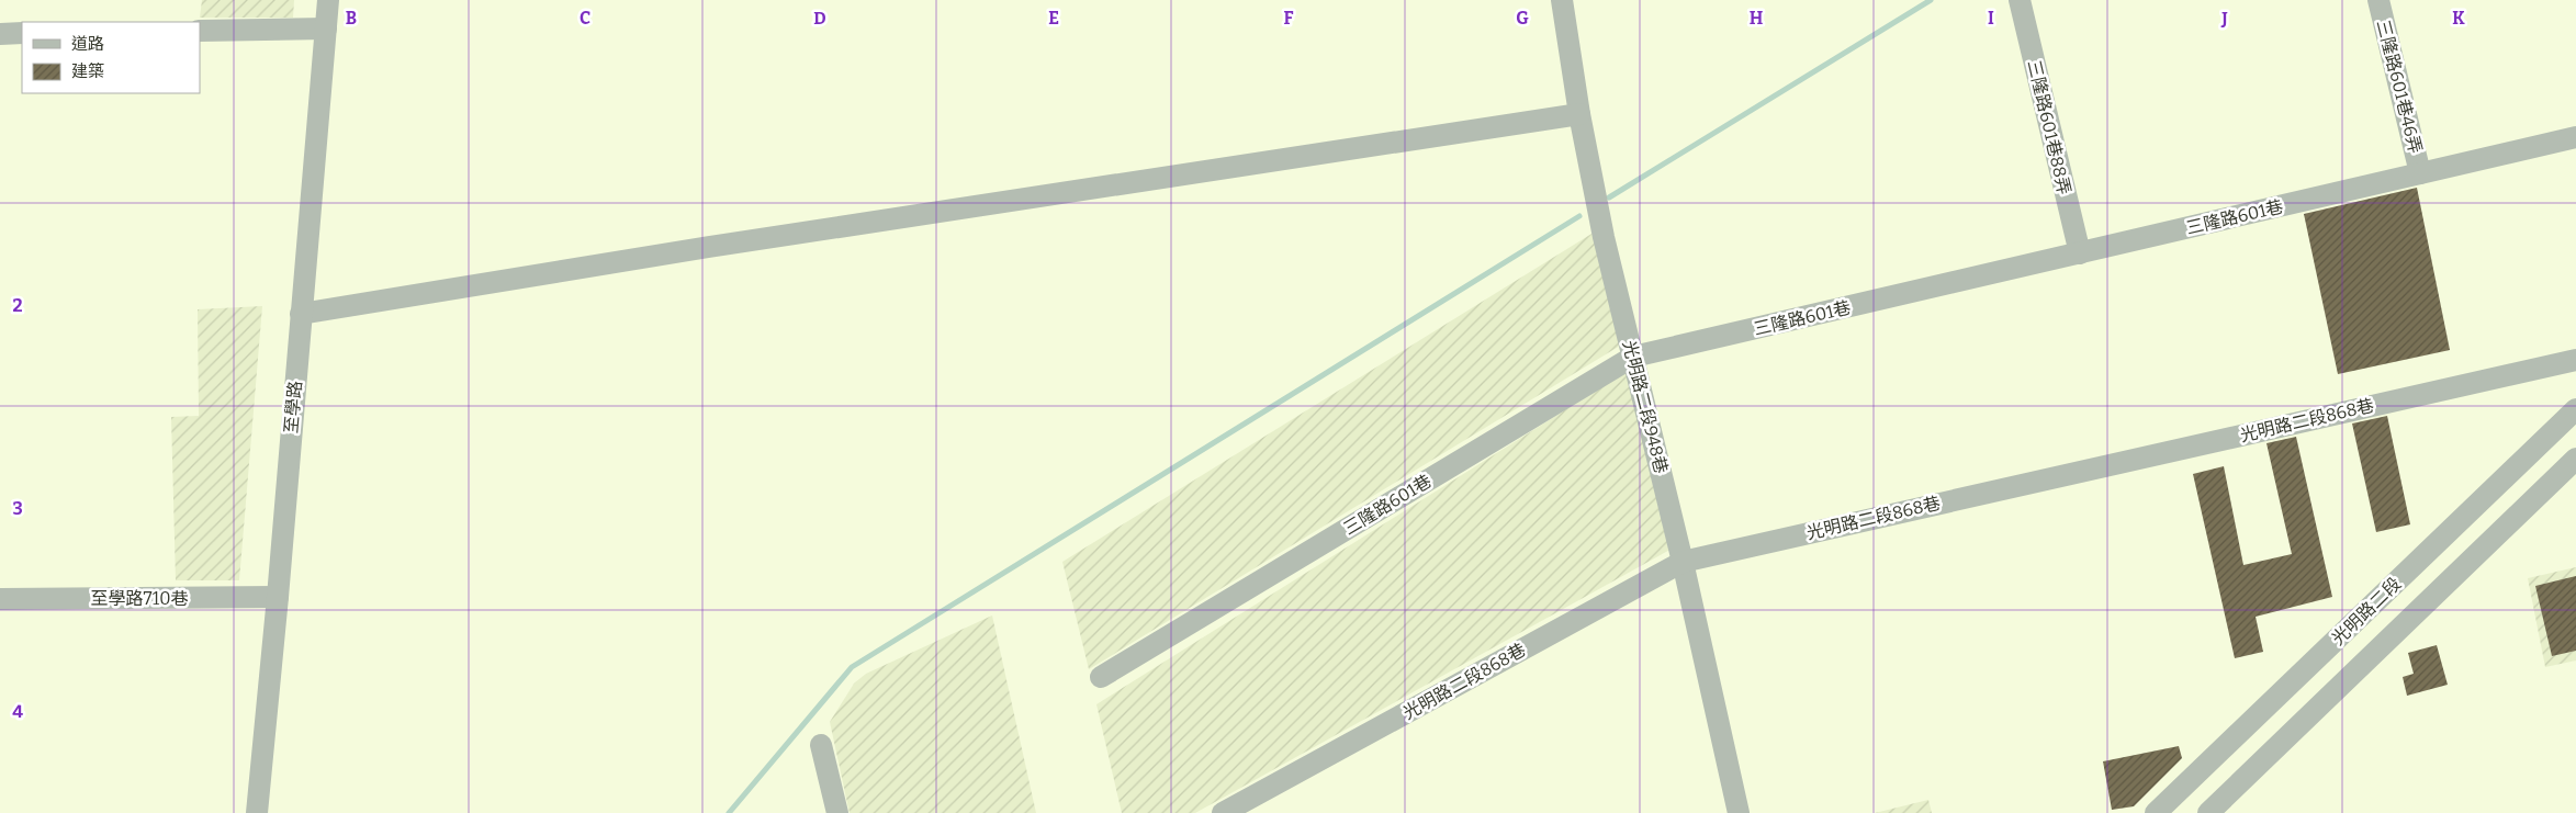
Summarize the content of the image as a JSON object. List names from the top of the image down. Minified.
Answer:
{"streets":{"street":["三隆路601巷46弄","三隆路601巷88弄","三隆路601巷","至學路","光明路二段948巷","光明路二段868巷","至學路710巷","光明路二段"]},"crossings":[["三隆路601巷46弄","三隆路601巷"],["三隆路601巷88弄","三隆路601巷"],["三隆路601巷","光明路二段948巷"],["至學路","至學路710巷"],["光明路二段948巷","光明路二段868巷"]],"legend":["道路","建築"],"grid":{"columns":["B","C","D","E","F","G","H","I","J","K"],"rows":["2","3","4"]}}
